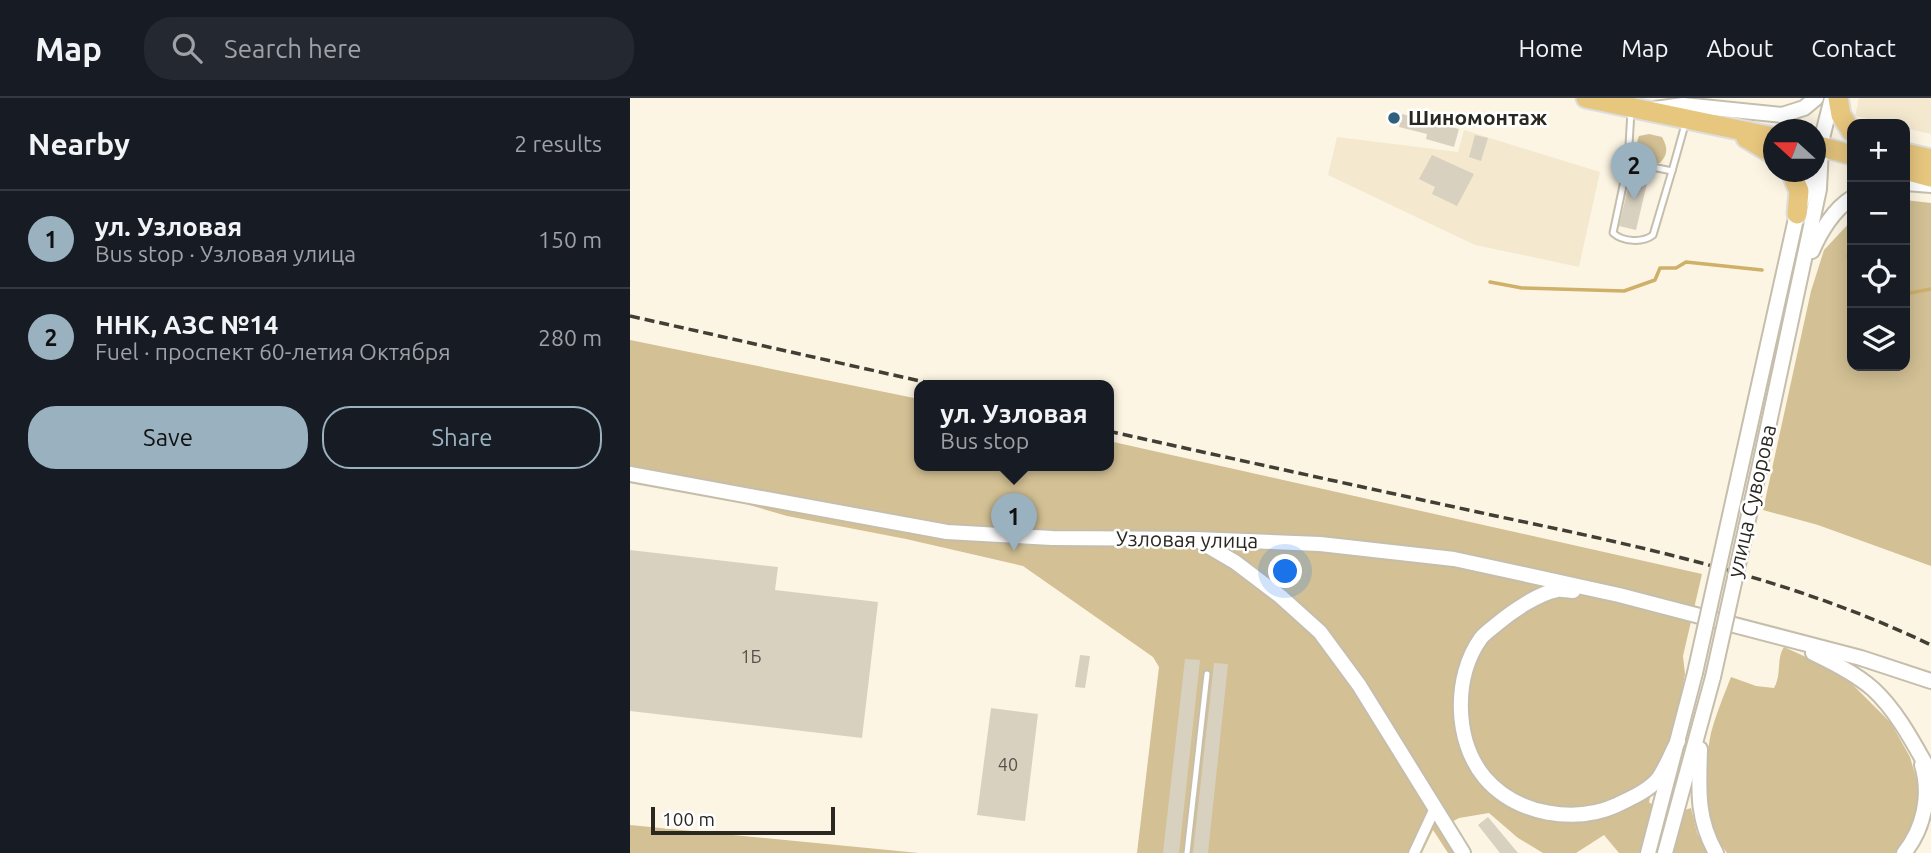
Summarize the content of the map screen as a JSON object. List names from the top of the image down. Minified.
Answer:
{"streets":{"street":["улица Суворова","Узловая улица"]},"places":["Шиномонтаж"],"house_numbers":["1Б","40"],"scale_bar":"100 m","north":"left","page":{"header":"Map","search":"Search here","nav":["Home","Map","About","Contact"],"heading":["Nearby","2 results"],"map_buttons":["+","−"],"pins":["2","1"],"list":[{"mark":"1","name":"ул. Узловая","note":"Bus stop · Узловая улица","value":"150 m"},{"mark":"2","name":"ННК, АЗС №14","note":"Fuel · проспект 60-летия Октября","value":"280 m"}],"popup":["ул. Узловая","Bus stop"],"buttons":["Save","Share"],"scale":"100 m"}}
